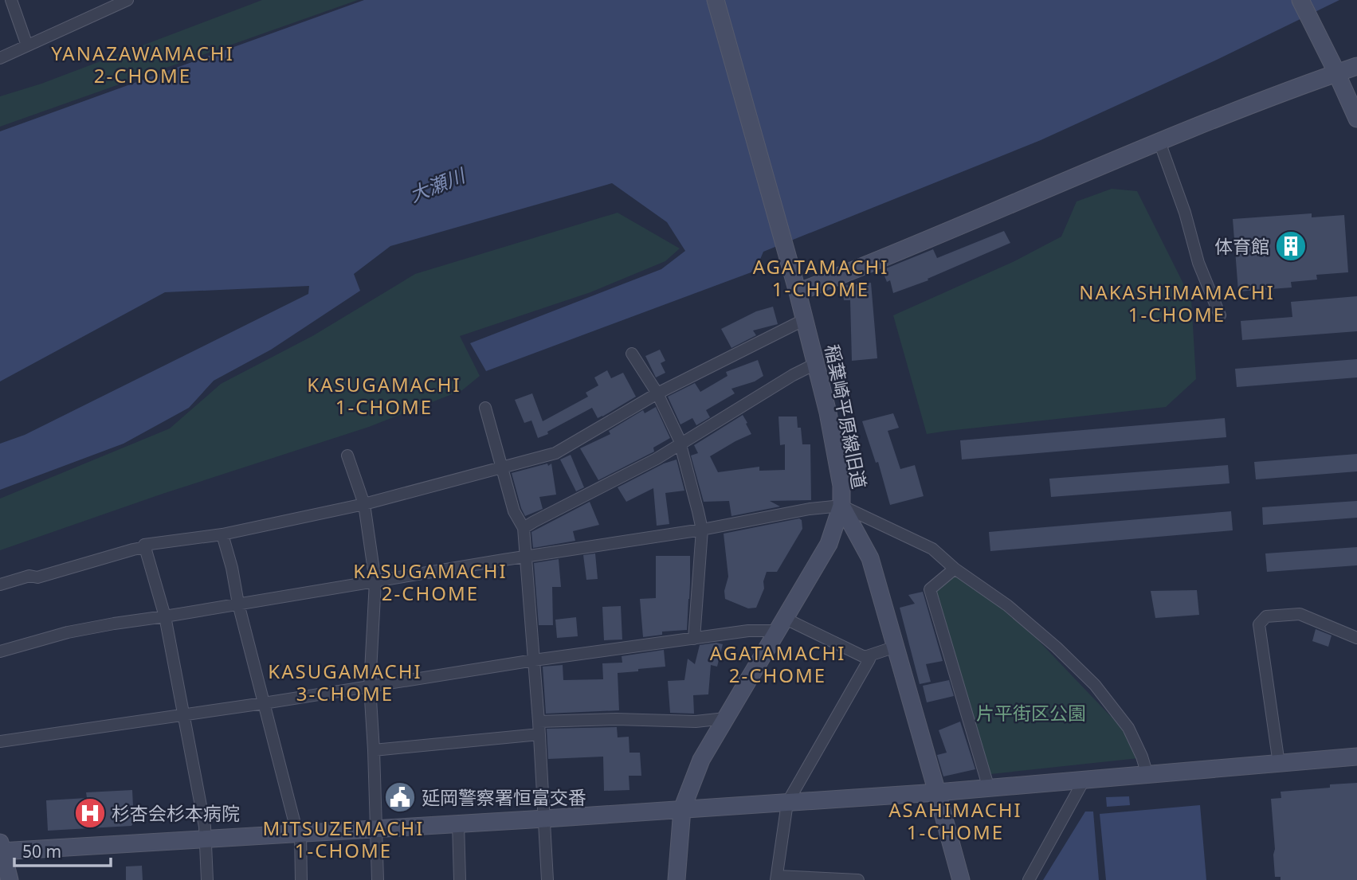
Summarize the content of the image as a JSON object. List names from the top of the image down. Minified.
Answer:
{"streets":{"street":["稲葉崎平原線旧道"]},"districts":["YANAZAWAMACHI 2-CHOME","AGATAMACHI 1-CHOME","NAKASHIMAMACHI 1-CHOME","KASUGAMACHI 1-CHOME","KASUGAMACHI 2-CHOME","AGATAMACHI 2-CHOME","KASUGAMACHI 3-CHOME","ASAHIMACHI 1-CHOME","MITSUZEMACHI 1-CHOME"],"water":["大瀬川"],"parks":["片平街区公園"],"places":{"building":["体育館"],"public building":["延岡警察署恒富交番"],"hospital":["杉杏会杉本病院"]},"scale_bar":"50 m"}
